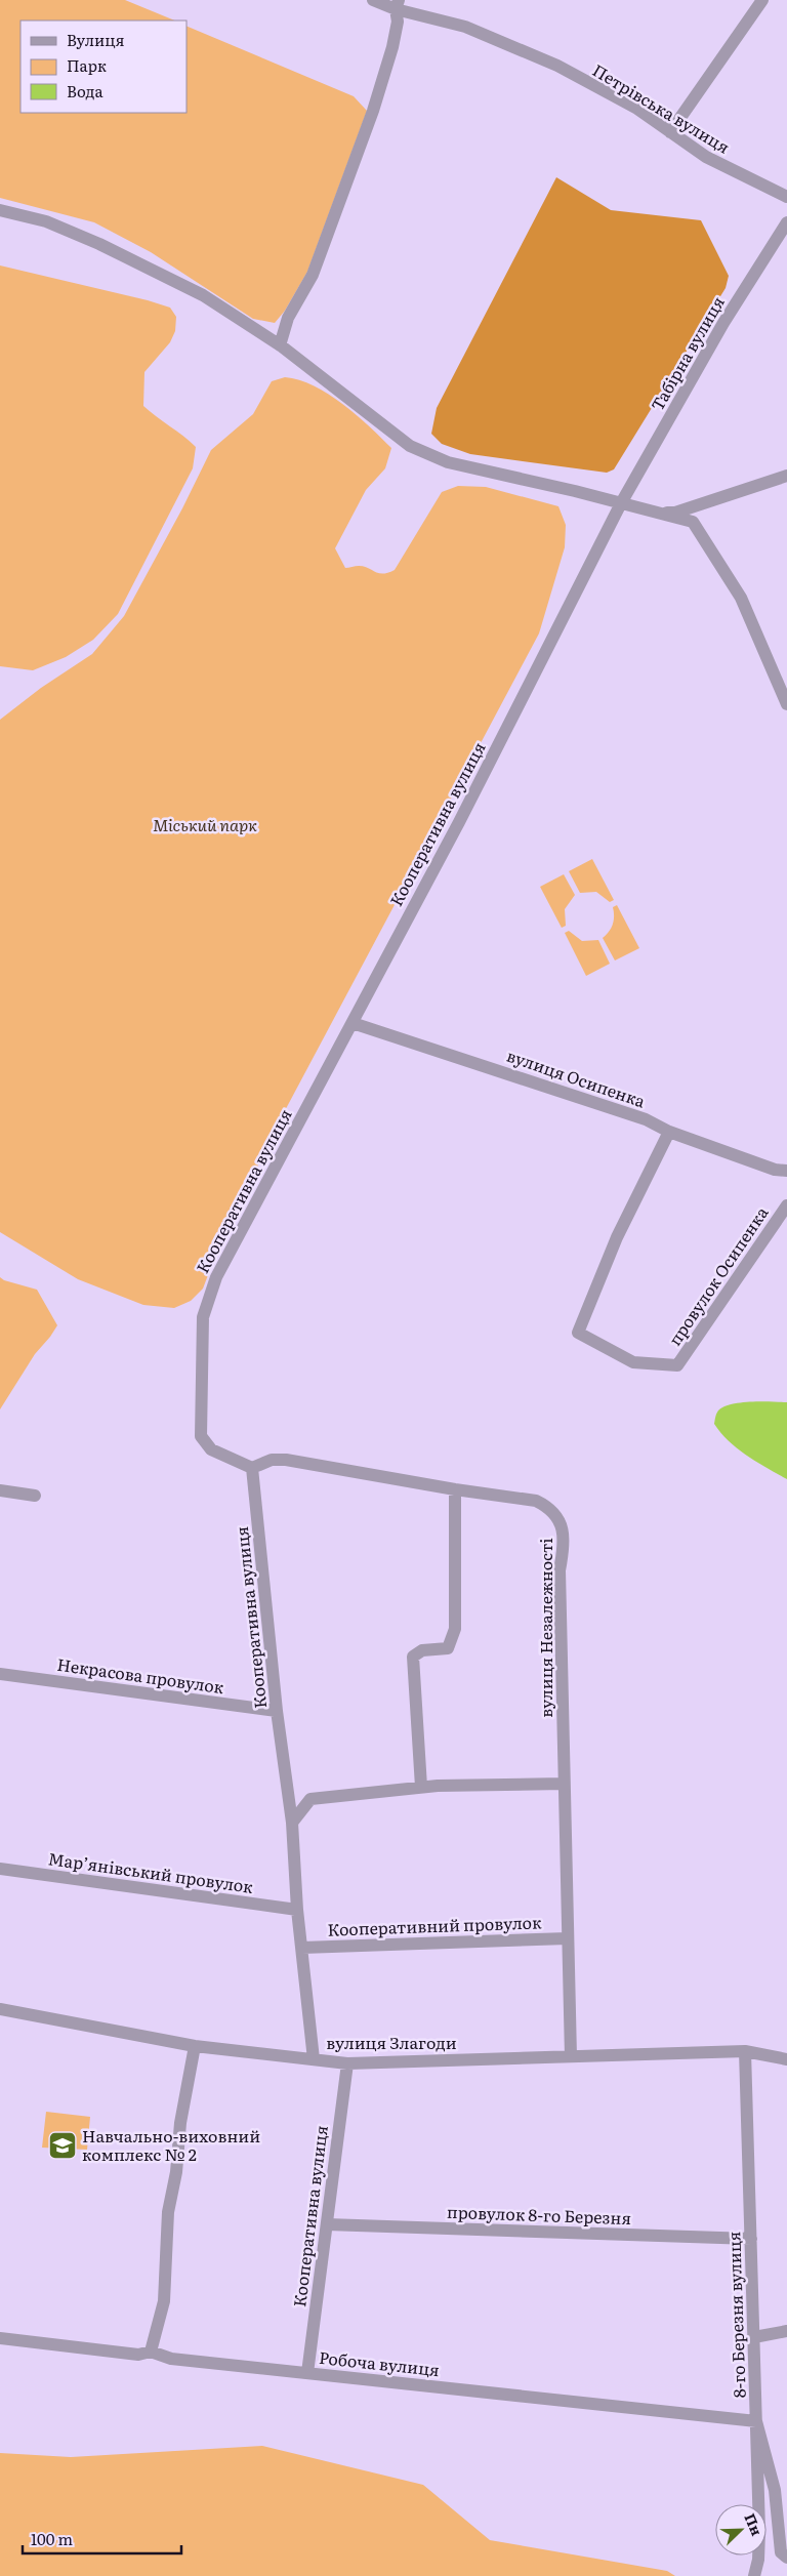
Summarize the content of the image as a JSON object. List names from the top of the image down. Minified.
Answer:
{"streets":{"street":["Петрівська вулиця","Табірна вулиця","Кооперативна вулиця","вулиця Осипенка","провулок Осипенка","вулиця Незалежності","Некрасова провулок","Мар’янівський провулок","Кооперативний провулок","вулиця Злагоди","провулок 8-го Березня","8-го Березня вулиця","Робоча вулиця"]},"crossings":[["Табірна вулиця","Кооперативна вулиця"],["Кооперативна вулиця","вулиця Осипенка"],["Кооперативна вулиця","вулиця Незалежності"],["Кооперативна вулиця","Некрасова провулок"],["Кооперативна вулиця","Мар’янівський провулок"],["Кооперативна вулиця","Кооперативний провулок"],["Кооперативна вулиця","вулиця Злагоди"],["Кооперативна вулиця","провулок 8-го Березня"],["Кооперативна вулиця","Робоча вулиця"],["вулиця Осипенка","провулок Осипенка"],["вулиця Незалежності","Кооперативний провулок"],["вулиця Незалежності","вулиця Злагоди"],["вулиця Злагоди","8-го Березня вулиця"],["провулок 8-го Березня","8-го Березня вулиця"],["8-го Березня вулиця","Робоча вулиця"]],"parks":["Міський парк"],"places":{"school or university":["Навчально-виховний комплекс № 2"]},"legend":["Вулиця","Парк","Вода"],"scale_bar":"100 m","north":"top right"}
